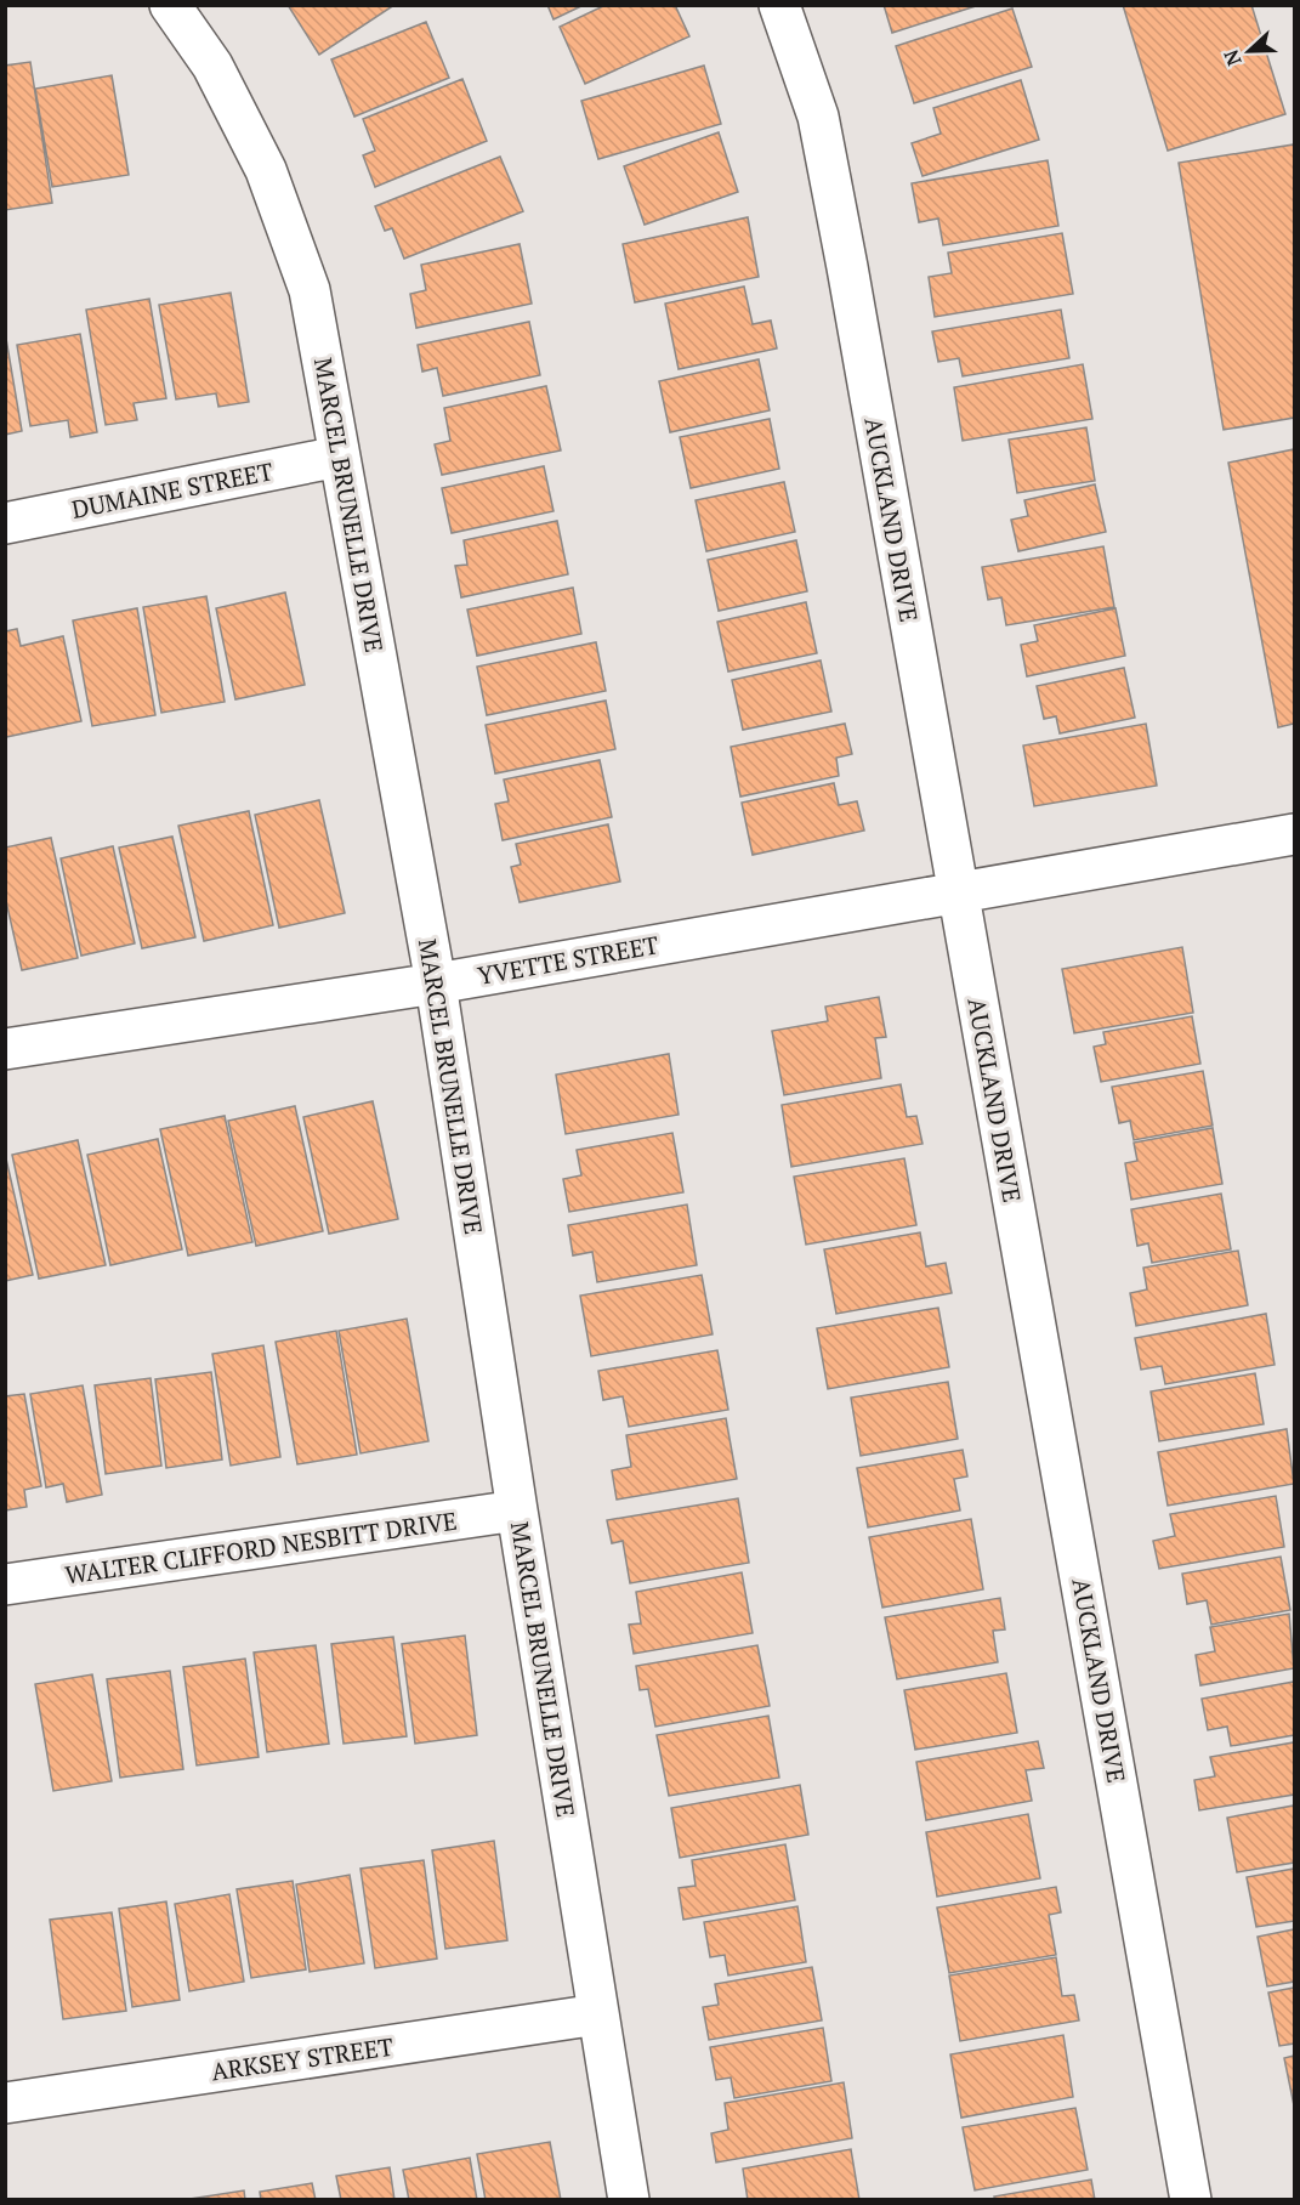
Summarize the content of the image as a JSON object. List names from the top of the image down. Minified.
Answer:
{"streets":{"street":["DUMAINE STREET","MARCEL BRUNELLE DRIVE","AUCKLAND DRIVE","YVETTE STREET","WALTER CLIFFORD NESBITT DRIVE","ARKSEY STREET"]},"crossings":[["DUMAINE STREET","MARCEL BRUNELLE DRIVE"],["MARCEL BRUNELLE DRIVE","YVETTE STREET"],["MARCEL BRUNELLE DRIVE","WALTER CLIFFORD NESBITT DRIVE"],["MARCEL BRUNELLE DRIVE","ARKSEY STREET"],["AUCKLAND DRIVE","YVETTE STREET"]],"north":"left"}
